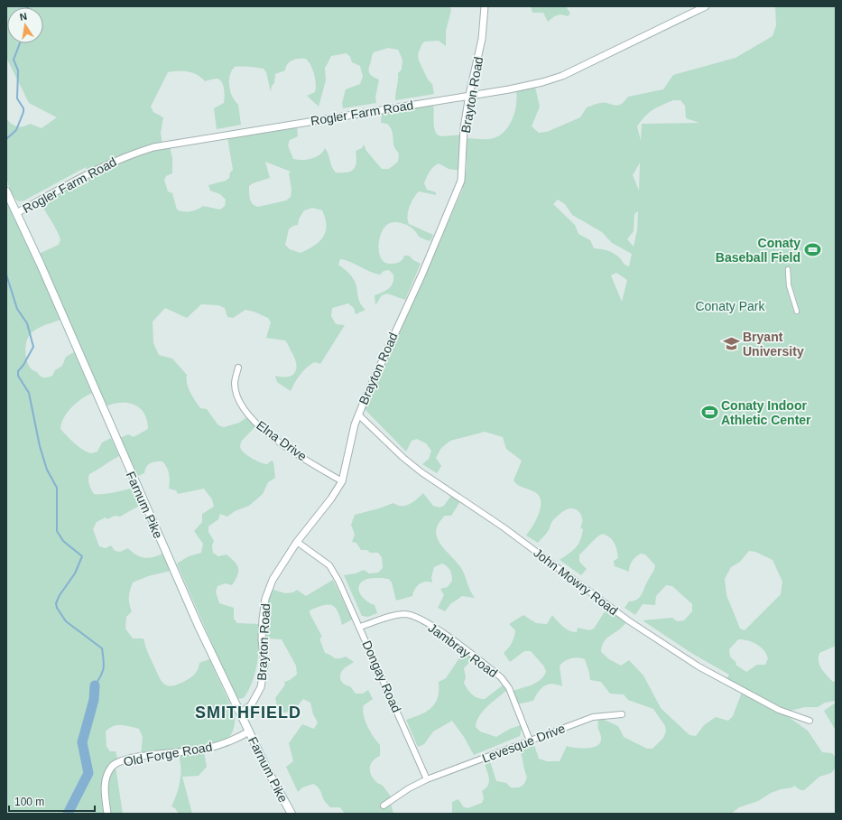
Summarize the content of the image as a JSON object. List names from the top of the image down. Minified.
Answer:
{"streets":{"main road":["Farnum Pike"],"street":["Brayton Road","Rogler Farm Road","Elna Drive","John Mowry Road","Jambray Road","Dongay Road","Levesque Drive","Old Forge Road"]},"crossings":[["Brayton Road","Rogler Farm Road"],["Brayton Road","Elna Drive"],["Brayton Road","Farnum Pike"],["Brayton Road","John Mowry Road"],["Brayton Road","Dongay Road"],["Rogler Farm Road","Farnum Pike"],["Farnum Pike","Old Forge Road"],["Jambray Road","Dongay Road"],["Jambray Road","Levesque Drive"],["Dongay Road","Levesque Drive"]],"districts":["SMITHFIELD"],"parks":["Conaty Park"],"places":{"sports":["Conaty Baseball Field","Conaty Indoor Athletic Center"],"school or university":["Bryant University"]},"scale_bar":"100 m","north":"top"}
